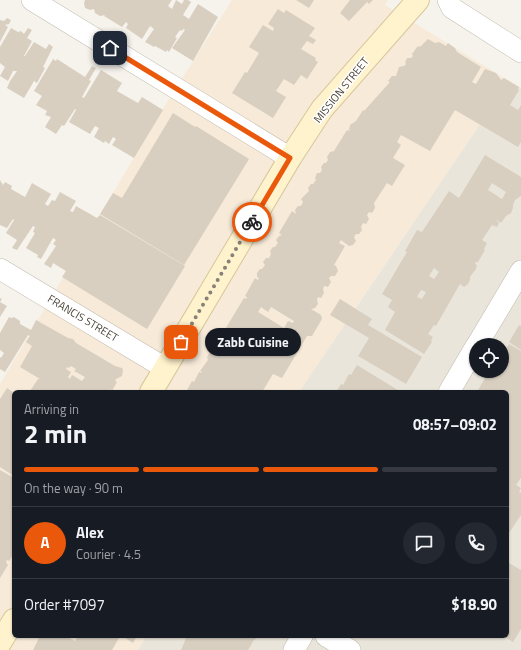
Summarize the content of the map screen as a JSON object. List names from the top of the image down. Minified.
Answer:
{"streets":{"main road":["MISSION STREET"],"street":["FRANCIS STREET"]},"crossings":[["MISSION STREET","FRANCIS STREET"]],"places":["Zabb Cuisine"],"page":{"bubble":"Zabb Cuisine","heading":["2 min","Arriving in","08:57–09:02"],"panel":["Alex","Courier · 4.5","Order #7097","$18.90"],"bar":"On the way · 90 m","round":"A"}}
